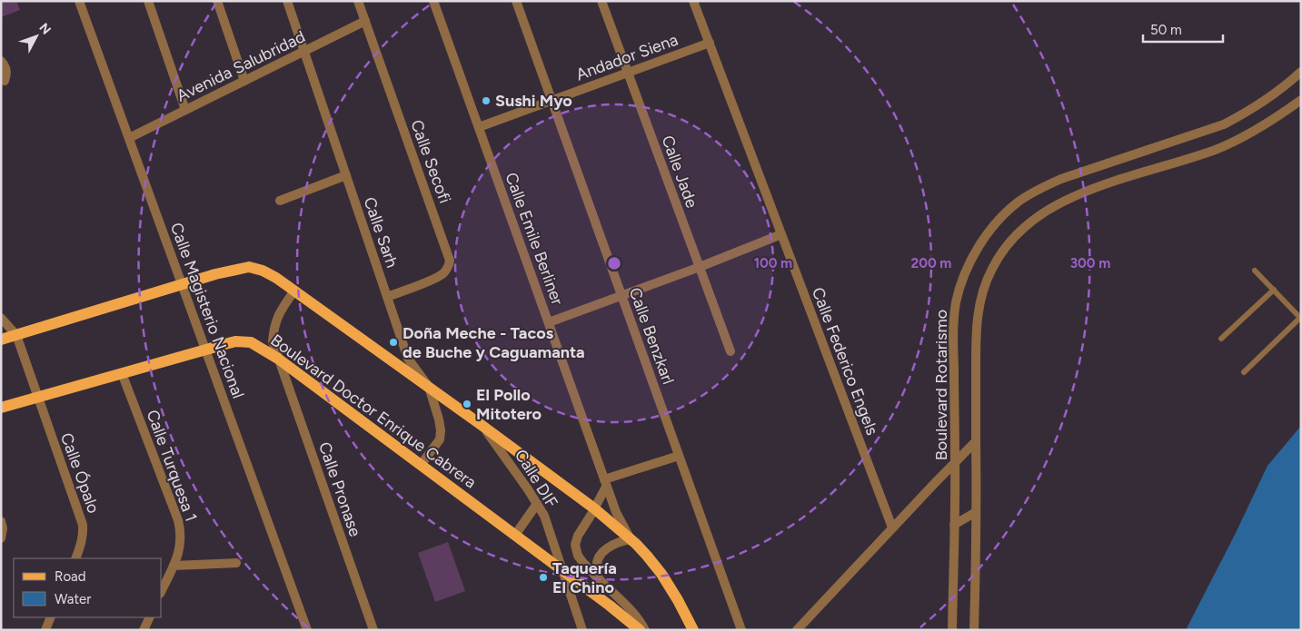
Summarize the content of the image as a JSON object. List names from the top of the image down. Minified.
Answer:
{"streets":{"main road":["Boulevard Doctor Enrique Cabrera"],"street":["Andador Siena","Avenida Salubridad","Calle Secofi","Calle Jade","Calle Sarh","Calle Emile Berliner","Calle Magisterio Nacional","Calle Benzkarl","Calle Federico Engels","Boulevard Rotarismo","Calle Turquesa 1","Calle Ópalo","Calle DIF","Calle Pronase"]},"crossings":[["Andador Siena","Calle Jade"],["Andador Siena","Calle Emile Berliner"],["Andador Siena","Calle Benzkarl"],["Andador Siena","Calle Federico Engels"],["Avenida Salubridad","Calle Secofi"],["Avenida Salubridad","Calle Sarh"],["Avenida Salubridad","Calle Magisterio Nacional"],["Calle Secofi","Calle Sarh"],["Calle Sarh","Boulevard Doctor Enrique Cabrera"],["Calle Magisterio Nacional","Boulevard Doctor Enrique Cabrera"],["Boulevard Doctor Enrique Cabrera","Calle Turquesa 1"],["Boulevard Doctor Enrique Cabrera","Calle Ópalo"],["Boulevard Doctor Enrique Cabrera","Calle DIF"],["Boulevard Doctor Enrique Cabrera","Calle Pronase"]],"places":["Sushi Myo","Doña Meche - Tacos de Buche y Caguamanta","El Pollo Mitotero","Taquería El Chino"],"legend":["Road","Water"],"scale_bar":"50 m","north":"top right","rings":["100 m","200 m","300 m"]}
